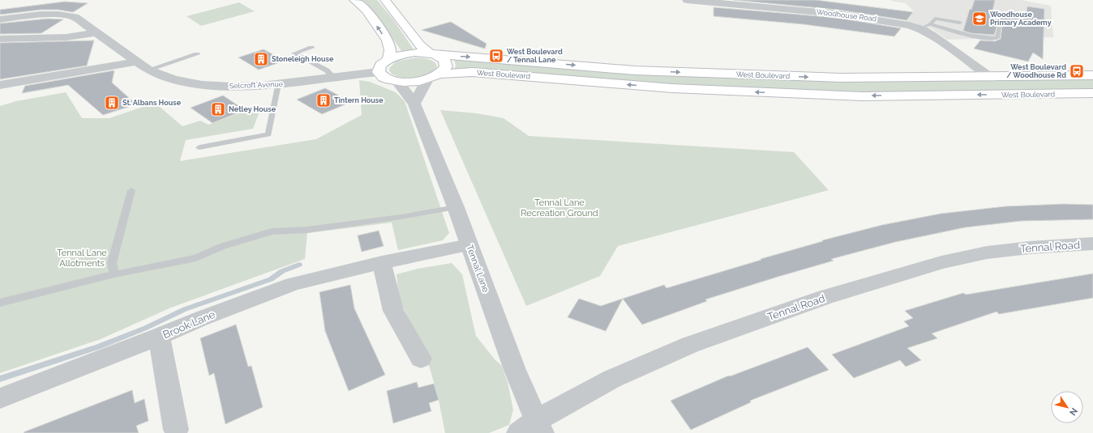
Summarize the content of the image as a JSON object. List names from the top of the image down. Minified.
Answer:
{"streets":{"main road":["West Boulevard"],"street":["Woodhouse Road","Selcroft Avenue","Tennal Road","Tennal Lane","Brook Lane"]},"crossings":[["Woodhouse Road","West Boulevard"],["West Boulevard","Tennal Lane"],["Tennal Road","Tennal Lane"],["Tennal Lane","Brook Lane"]],"parks":["Tennal Lane Recreation Ground","Tennal Lane Allotments"],"places":{"school or university":["Woodhouse Primary Academy"],"bus stop":["West Boulevard / Tennal Lane","West Boulevard / Woodhouse Rd"],"building":["Stoneleigh House","Tintern House","St. Albans House","Netley House"]},"north":"bottom right"}
